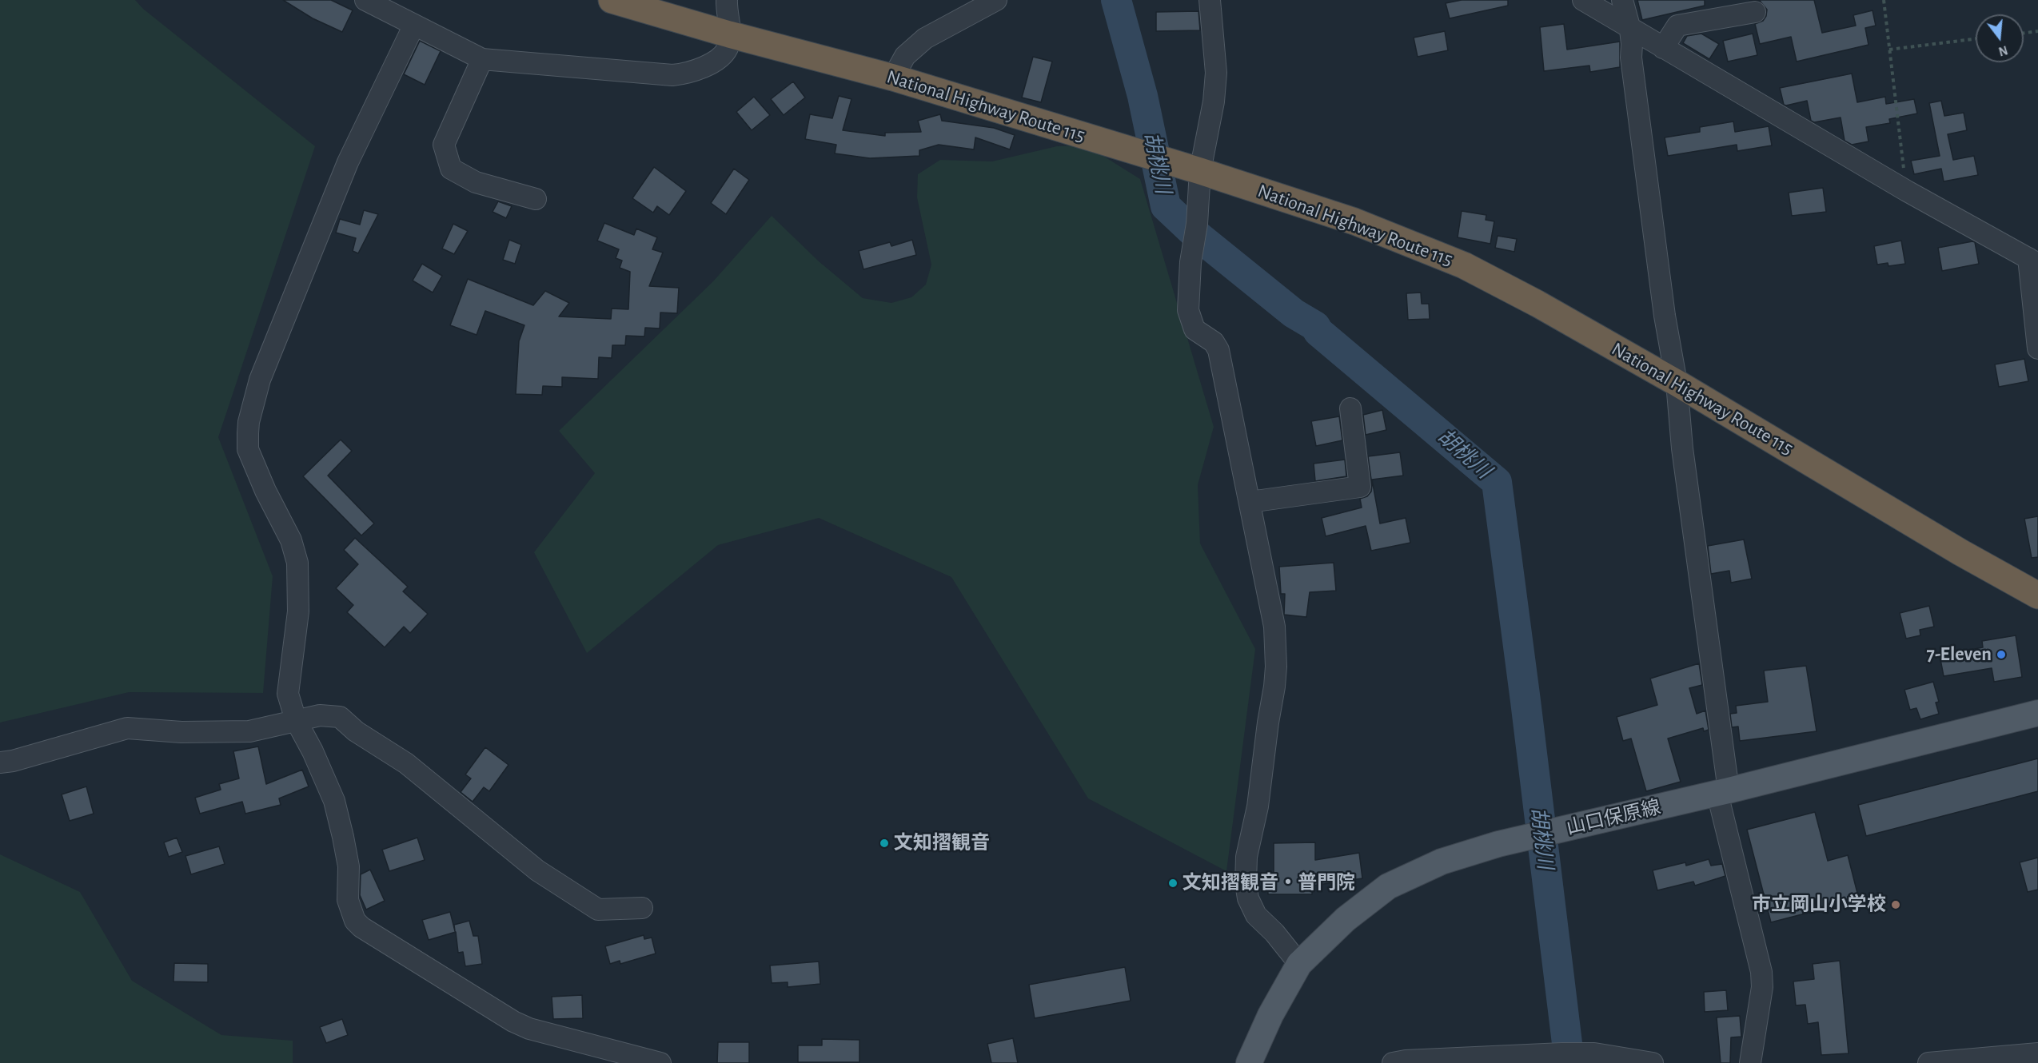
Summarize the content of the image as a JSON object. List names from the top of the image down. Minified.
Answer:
{"streets":{"highway":["National Highway Route 115"],"main road":["山口保原線"]},"water":["胡桃川"],"places":["7-Eleven","文知摺観音","文知摺観音・普門院","市立岡山小学校"],"north":"bottom"}
